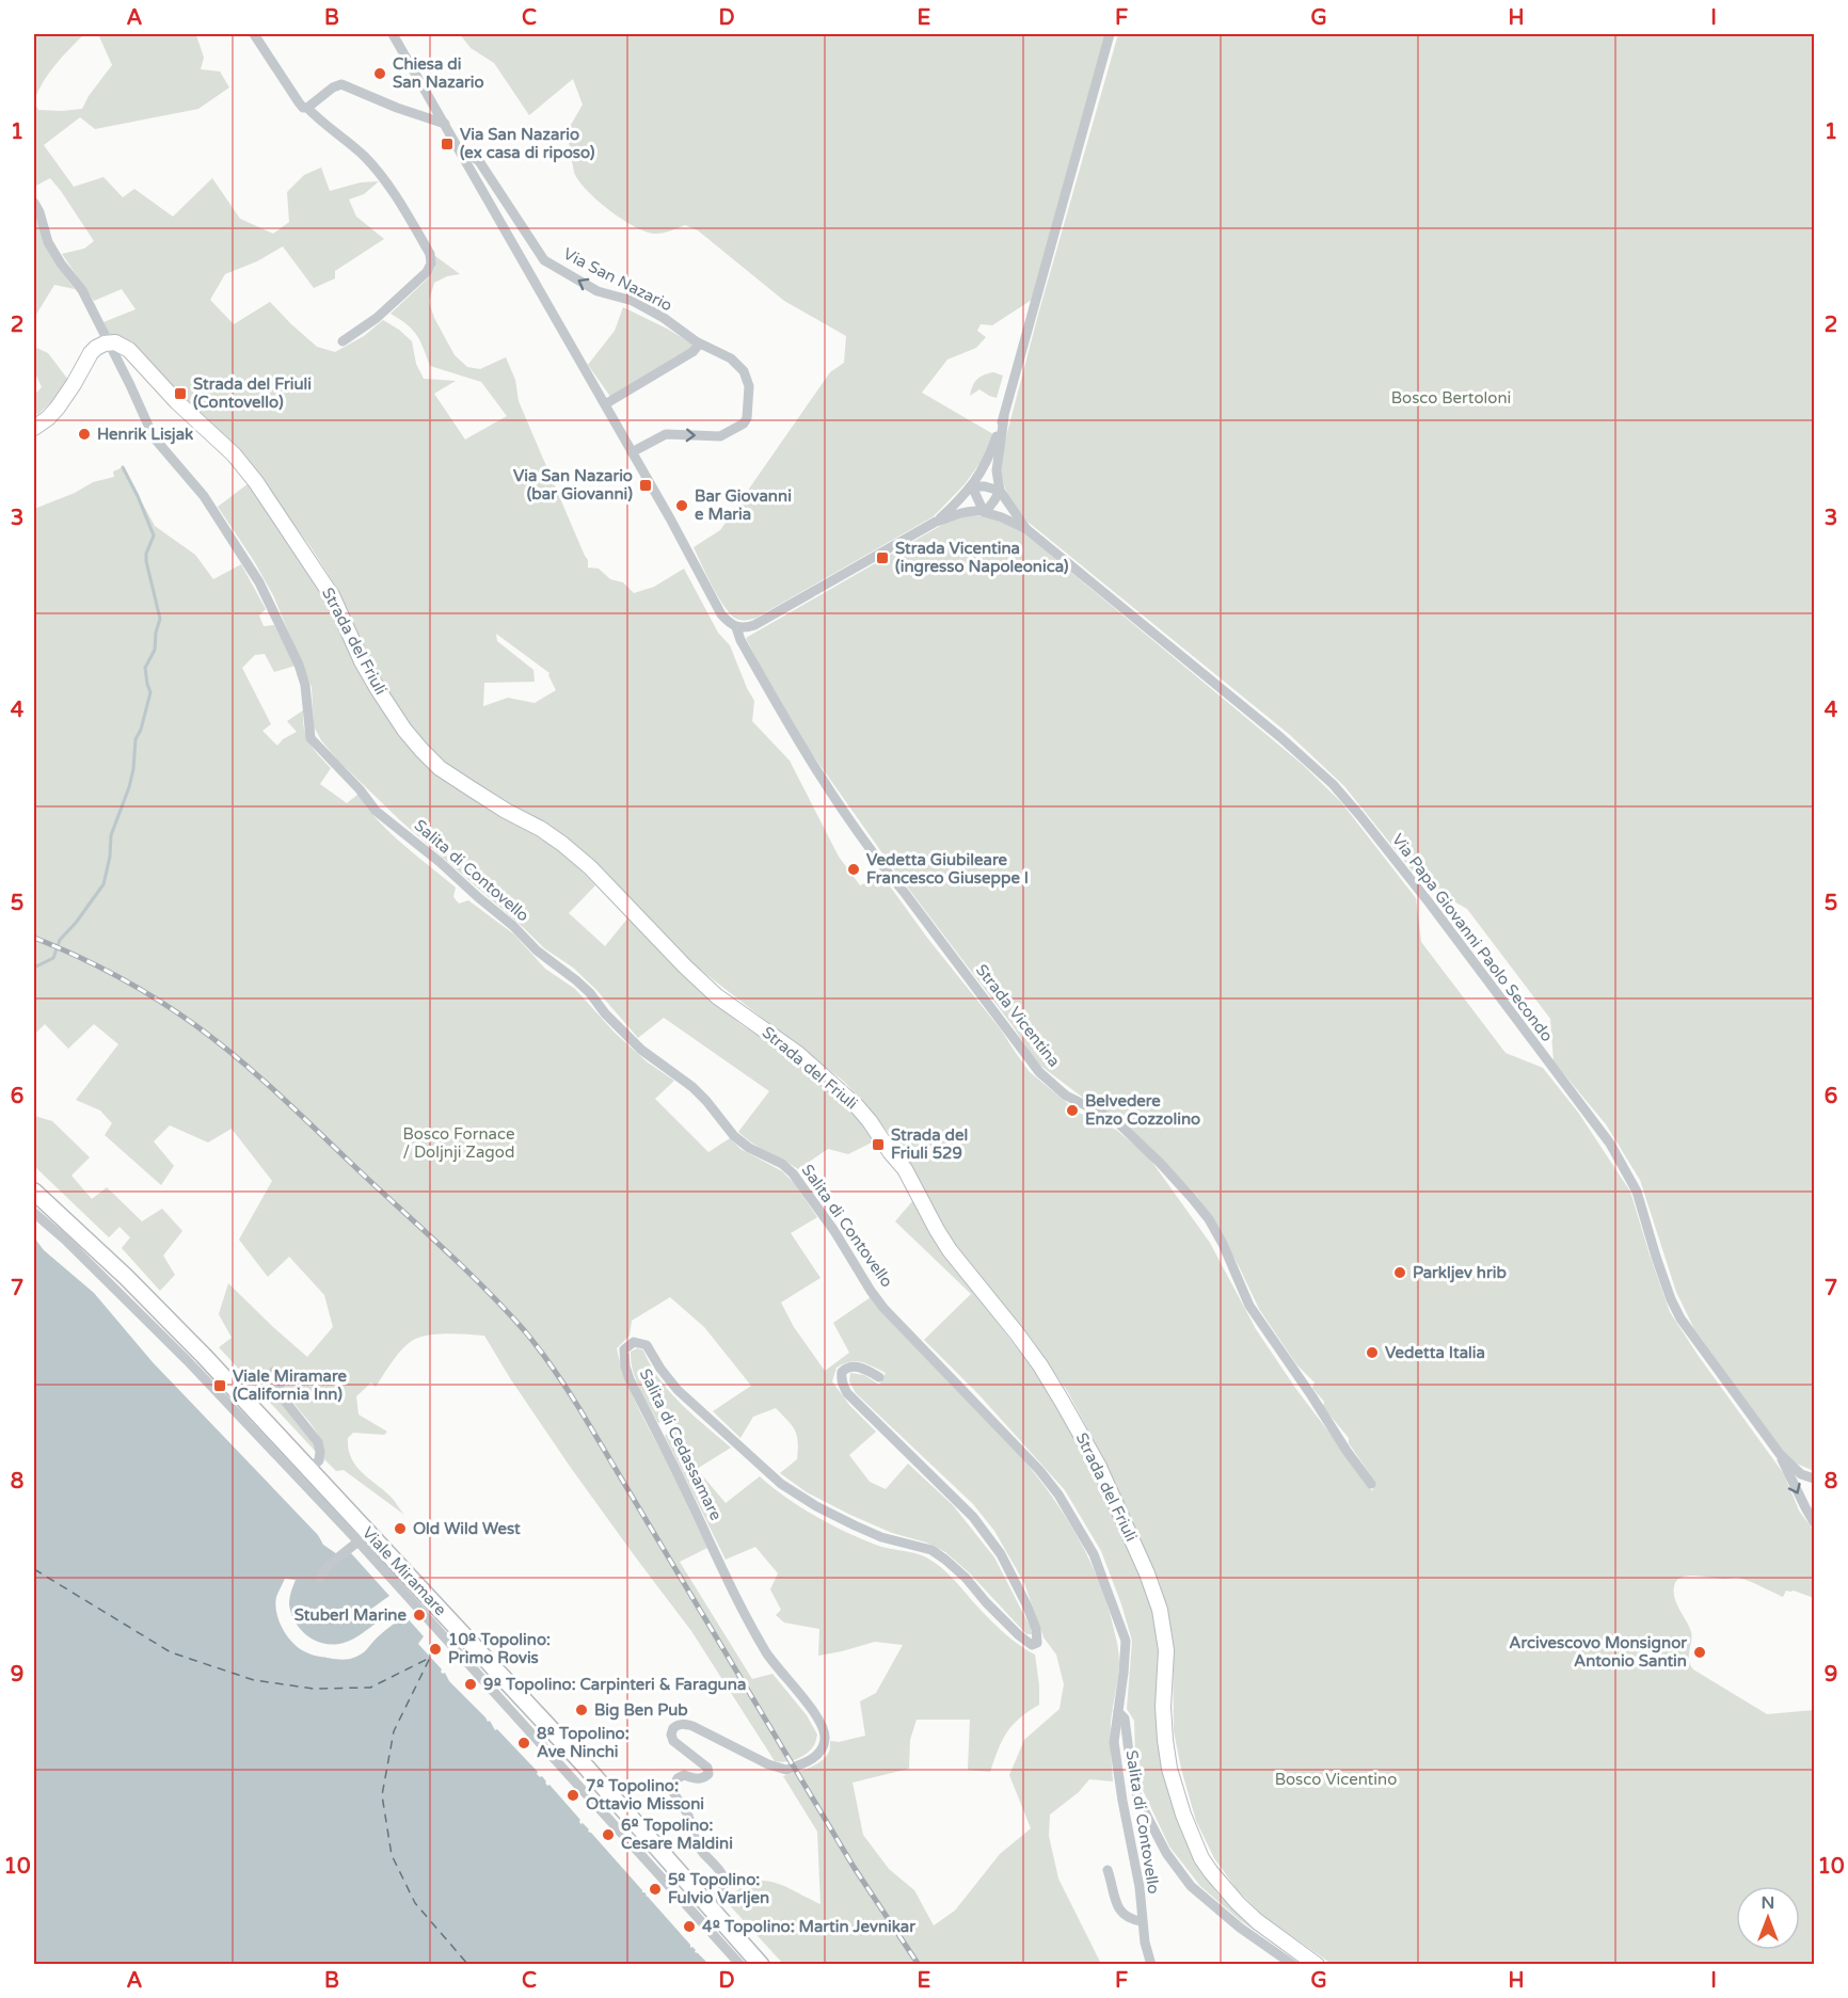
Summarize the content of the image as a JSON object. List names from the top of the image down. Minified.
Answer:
{"streets":{"main road":["Strada del Friuli","Viale Miramare"],"street":["Via San Nazario","Salita di Contovello","Via Papa Giovanni Paolo Secondo","Strada Vicentina","Salita di Cedassamare"]},"crossings":[["Via San Nazario","Strada Vicentina"],["Strada del Friuli","Salita di Contovello"],["Salita di Cedassamare","Viale Miramare"]],"parks":["Bosco Bertoloni","Bosco Fornace / Doljnji Zagod","Bosco Vicentino"],"places":{"other":["Chiesa di San Nazario","Henrik Lisjak","Bar Giovanni e Maria","Vedetta Giubileare Francesco Giuseppe I","Belvedere Enzo Cozzolino","Parkljev hrib","Vedetta Italia","Old Wild West","Stuberl Marine","10º Topolino: Primo Rovis","Arcivescovo Monsignor Antonio Santin","9º Topolino: Carpinteri & Faraguna","Big Ben Pub","8º Topolino: Ave Ninchi","7º Topolino: Ottavio Missoni","6º Topolino: Cesare Maldini","5º Topolino: Fulvio Varljen","4º Topolino: Martin Jevnikar"],"transit":["Via San Nazario (ex casa di riposo)","Strada del Friuli (Contovello)","Via San Nazario (bar Giovanni)","Strada Vicentina (ingresso Napoleonica)","Strada del Friuli 529","Viale Miramare (California Inn)"]},"north":"top","grid":{"columns":["A","B","C","D","E","F","G","H","I"],"rows":["1","2","3","4","5","6","7","8","9","10"]}}
